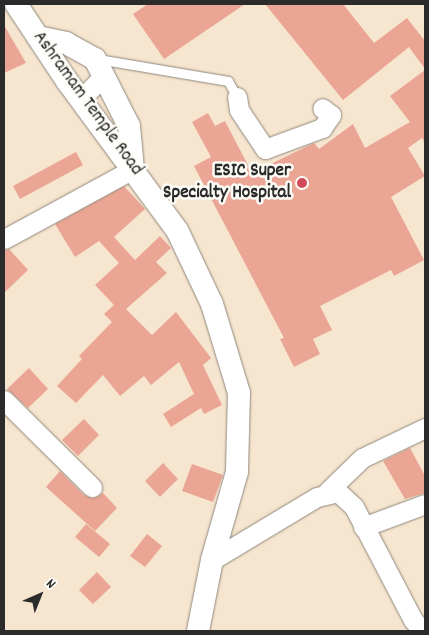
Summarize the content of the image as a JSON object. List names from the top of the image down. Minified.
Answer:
{"streets":{"street":["Ashramam Temple Road"]},"places":["ESIC Super Specialty Hospital"],"north":"top right"}
